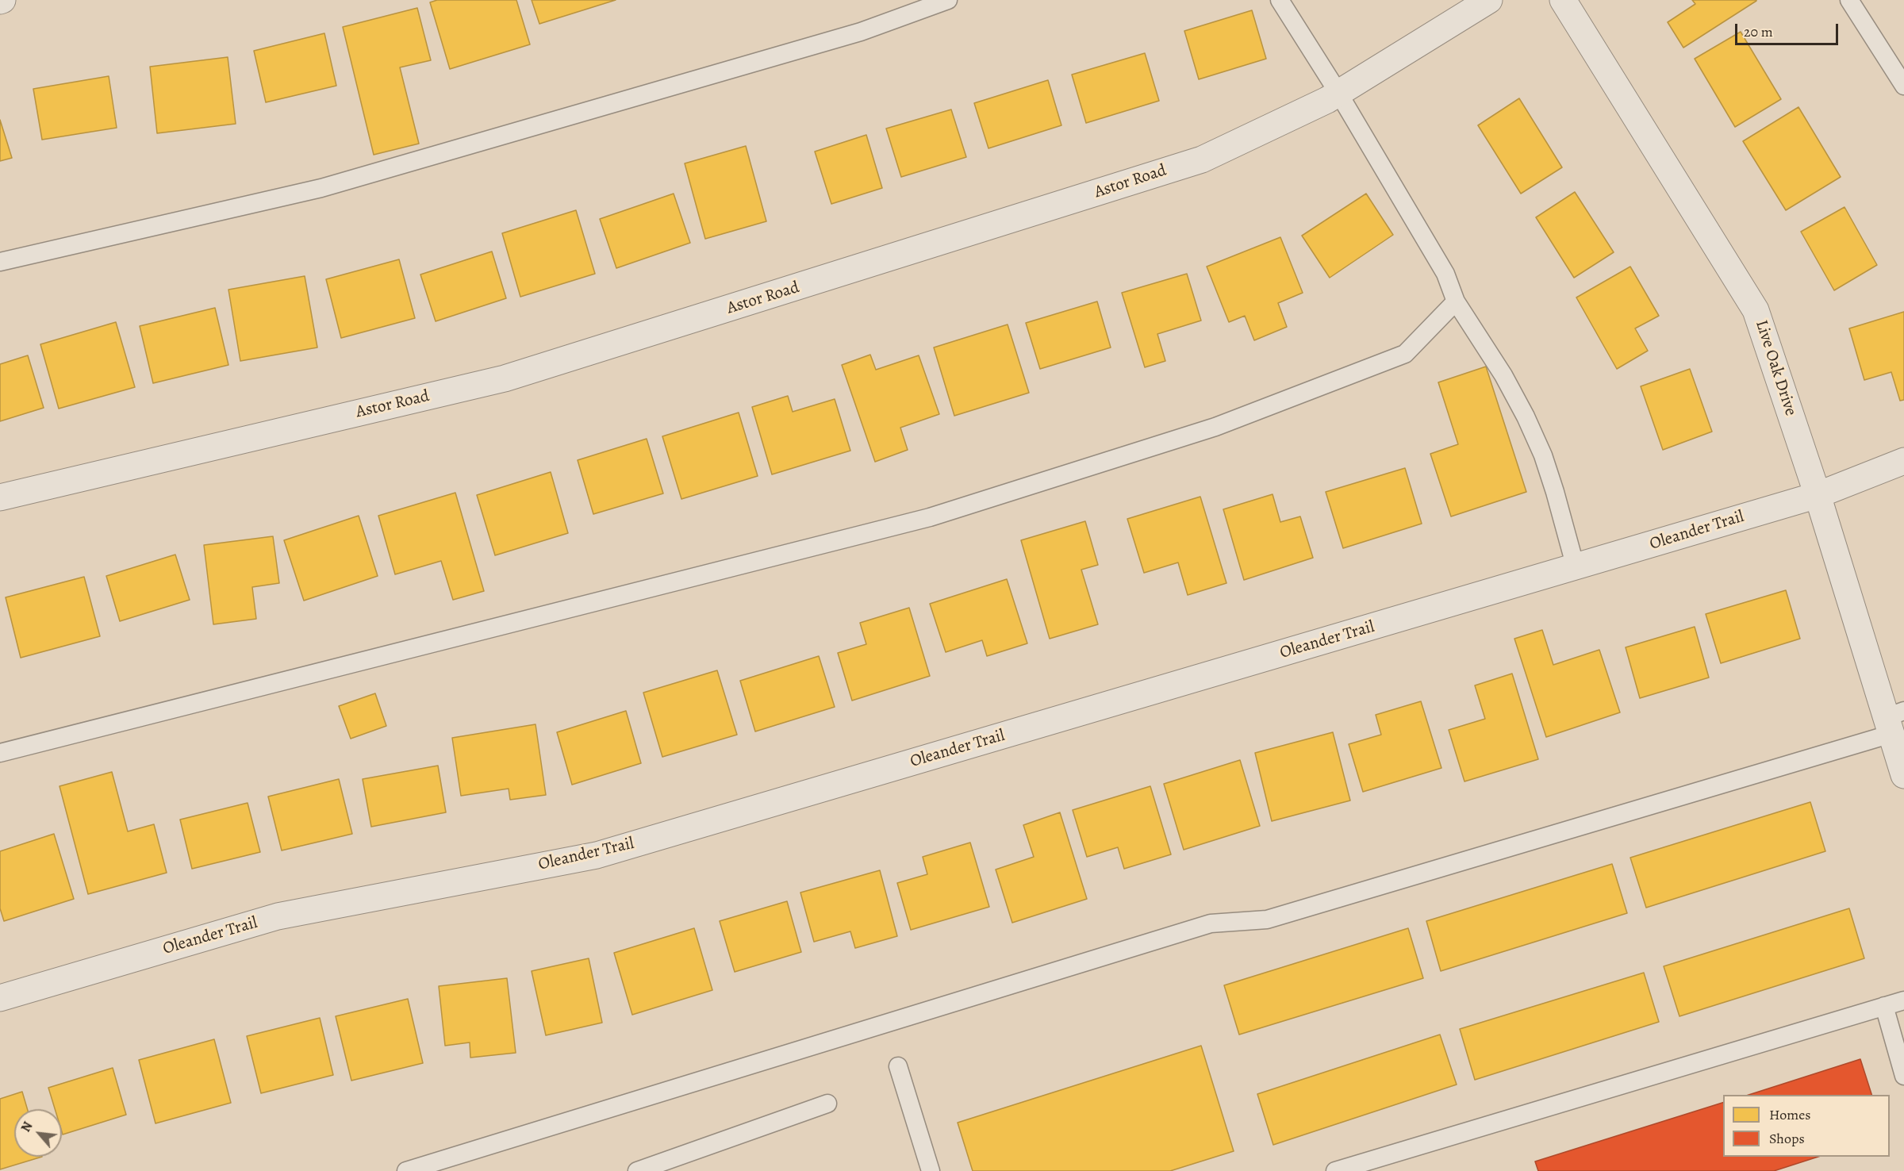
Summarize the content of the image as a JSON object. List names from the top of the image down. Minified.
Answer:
{"streets":{"street":["Astor Road","Live Oak Drive","Oleander Trail"]},"crossings":[["Live Oak Drive","Oleander Trail"]],"legend":["Homes","Shops"],"scale_bar":"20 m","north":"top left"}
